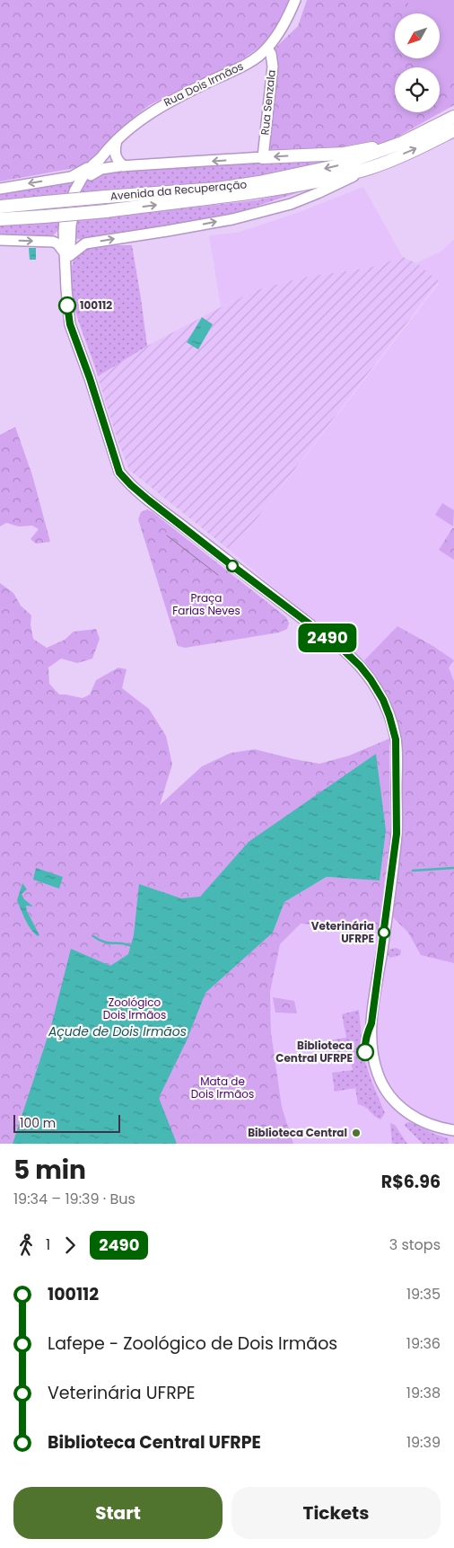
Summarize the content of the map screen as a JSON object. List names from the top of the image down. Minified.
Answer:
{"streets":{"highway":["Avenida da Recuperação"],"main road":["Rua Dois Irmãos","Rua Senzala"]},"crossings":[["Rua Dois Irmãos","Rua Senzala"]],"water":["Açude de Dois Irmãos"],"parks":["Praça Farias Neves","Zoológico Dois Irmãos","Mata de Dois Irmãos"],"places":["100112","Veterinária UFRPE","Biblioteca Central UFRPE","Biblioteca Central"],"lines":["bus line 2490"],"scale_bar":"100 m","north":"bottom left","page":{"on_map":"2490","scale":"100 m","heading":["5 min","19:34 – 19:39 · Bus","R$6.96"],"legs":["1","2490","3 stops"],"list":[{"name":"100112","value":"19:35"},{"name":"Lafepe - Zoológico de Dois Irmãos","value":"19:36"},{"name":"Veterinária UFRPE","value":"19:38"},{"name":"Biblioteca Central UFRPE","value":"19:39"}],"buttons":["Start","Tickets"]}}
